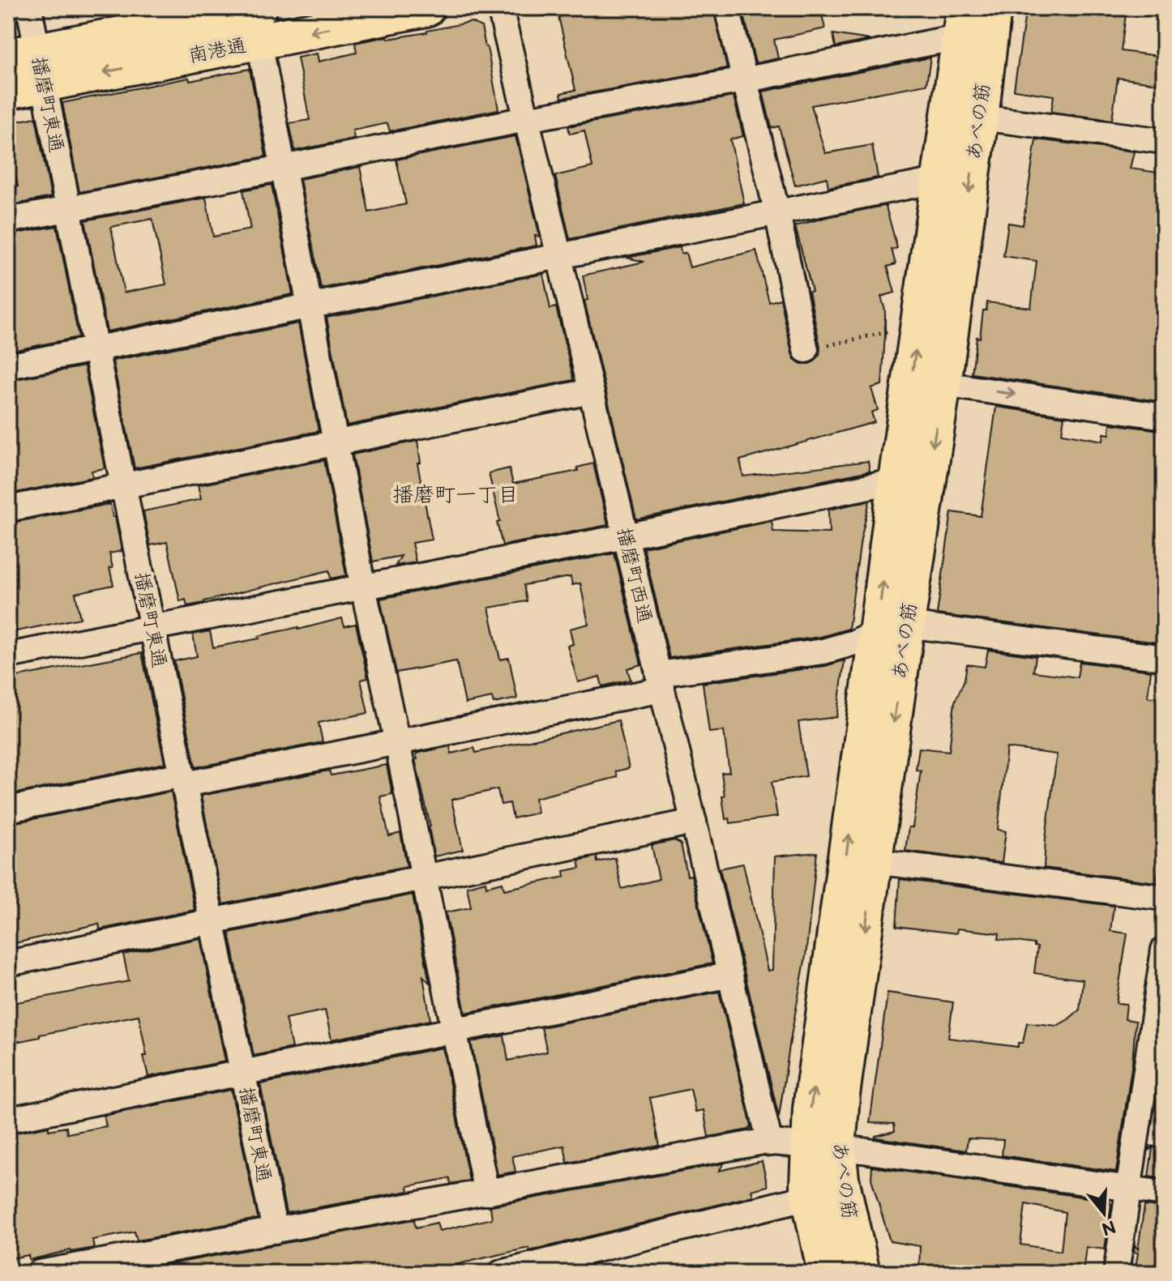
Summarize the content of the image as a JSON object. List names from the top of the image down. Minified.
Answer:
{"streets":{"main road":["南港通","あべの筋"],"street":["播磨町東通","播磨町西通"]},"crossings":[["南港通","播磨町東通"]],"one_way":["南港通"],"districts":["播磨町一丁目"],"north":"bottom"}
